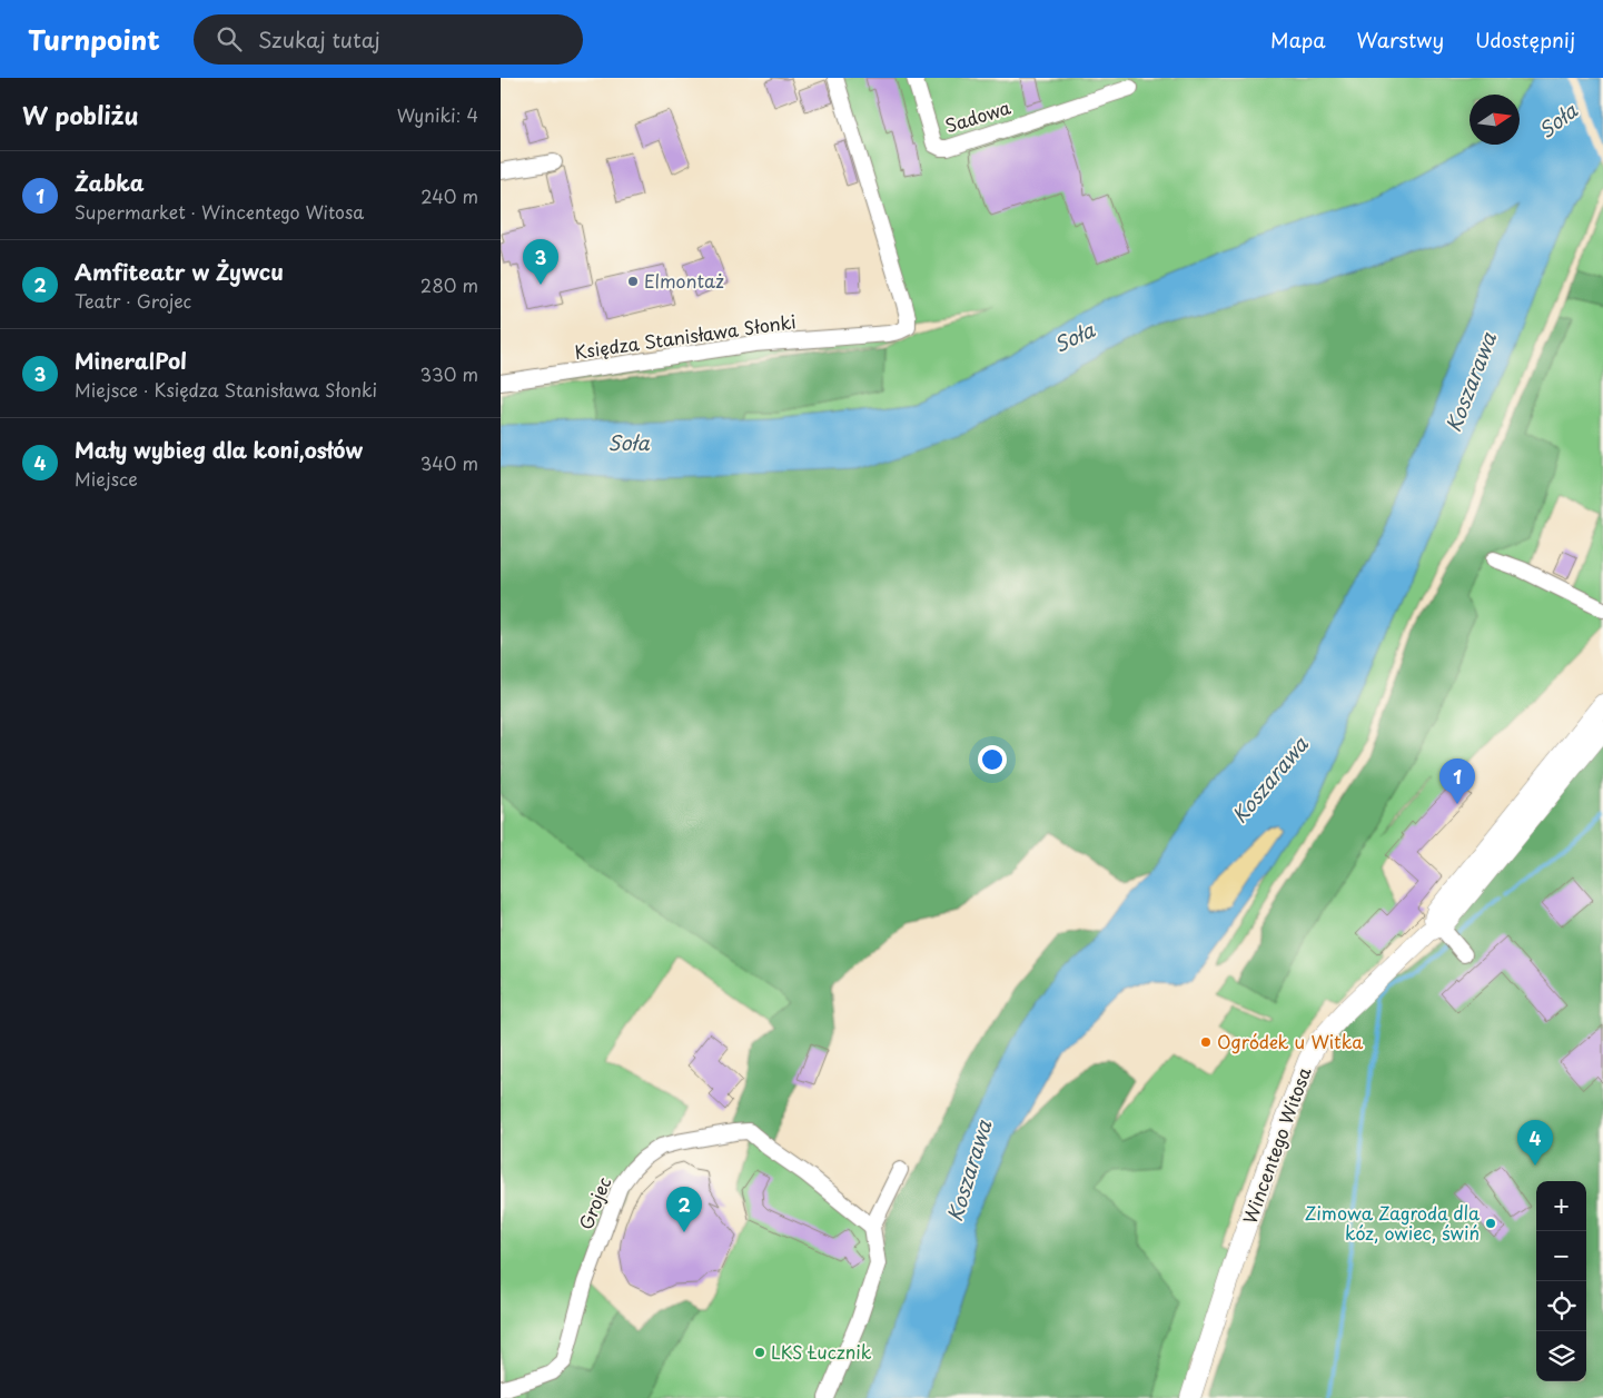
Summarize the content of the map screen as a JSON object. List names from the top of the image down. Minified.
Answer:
{"streets":{"main road":["Wincentego Witosa"],"street":["Sadowa","Księdza Stanisława Słonki","Grojec"]},"water":["Soła","Koszarawa"],"places":["Elmontaż","Ogródek u Witka","Zimowa Zagroda dla kóz, owiec, świń","LKS Łucznik"],"north":"right","page":{"header":"Turnpoint","search":"Szukaj tutaj","nav":["Mapa","Warstwy","Udostępnij"],"heading":["W pobliżu","Wyniki: 4"],"list":[{"mark":"1","name":"Żabka","note":"Supermarket · Wincentego Witosa","value":"240 m"},{"mark":"2","name":"Amfiteatr w Żywcu","note":"Teatr · Grojec","value":"280 m"},{"mark":"3","name":"MineralPol","note":"Miejsce · Księdza Stanisława Słonki","value":"330 m"},{"mark":"4","name":"Mały wybieg dla koni,osłów","note":"Miejsce","value":"340 m"}],"pins":["3","1","4","2"],"map_buttons":["+","−"]}}
